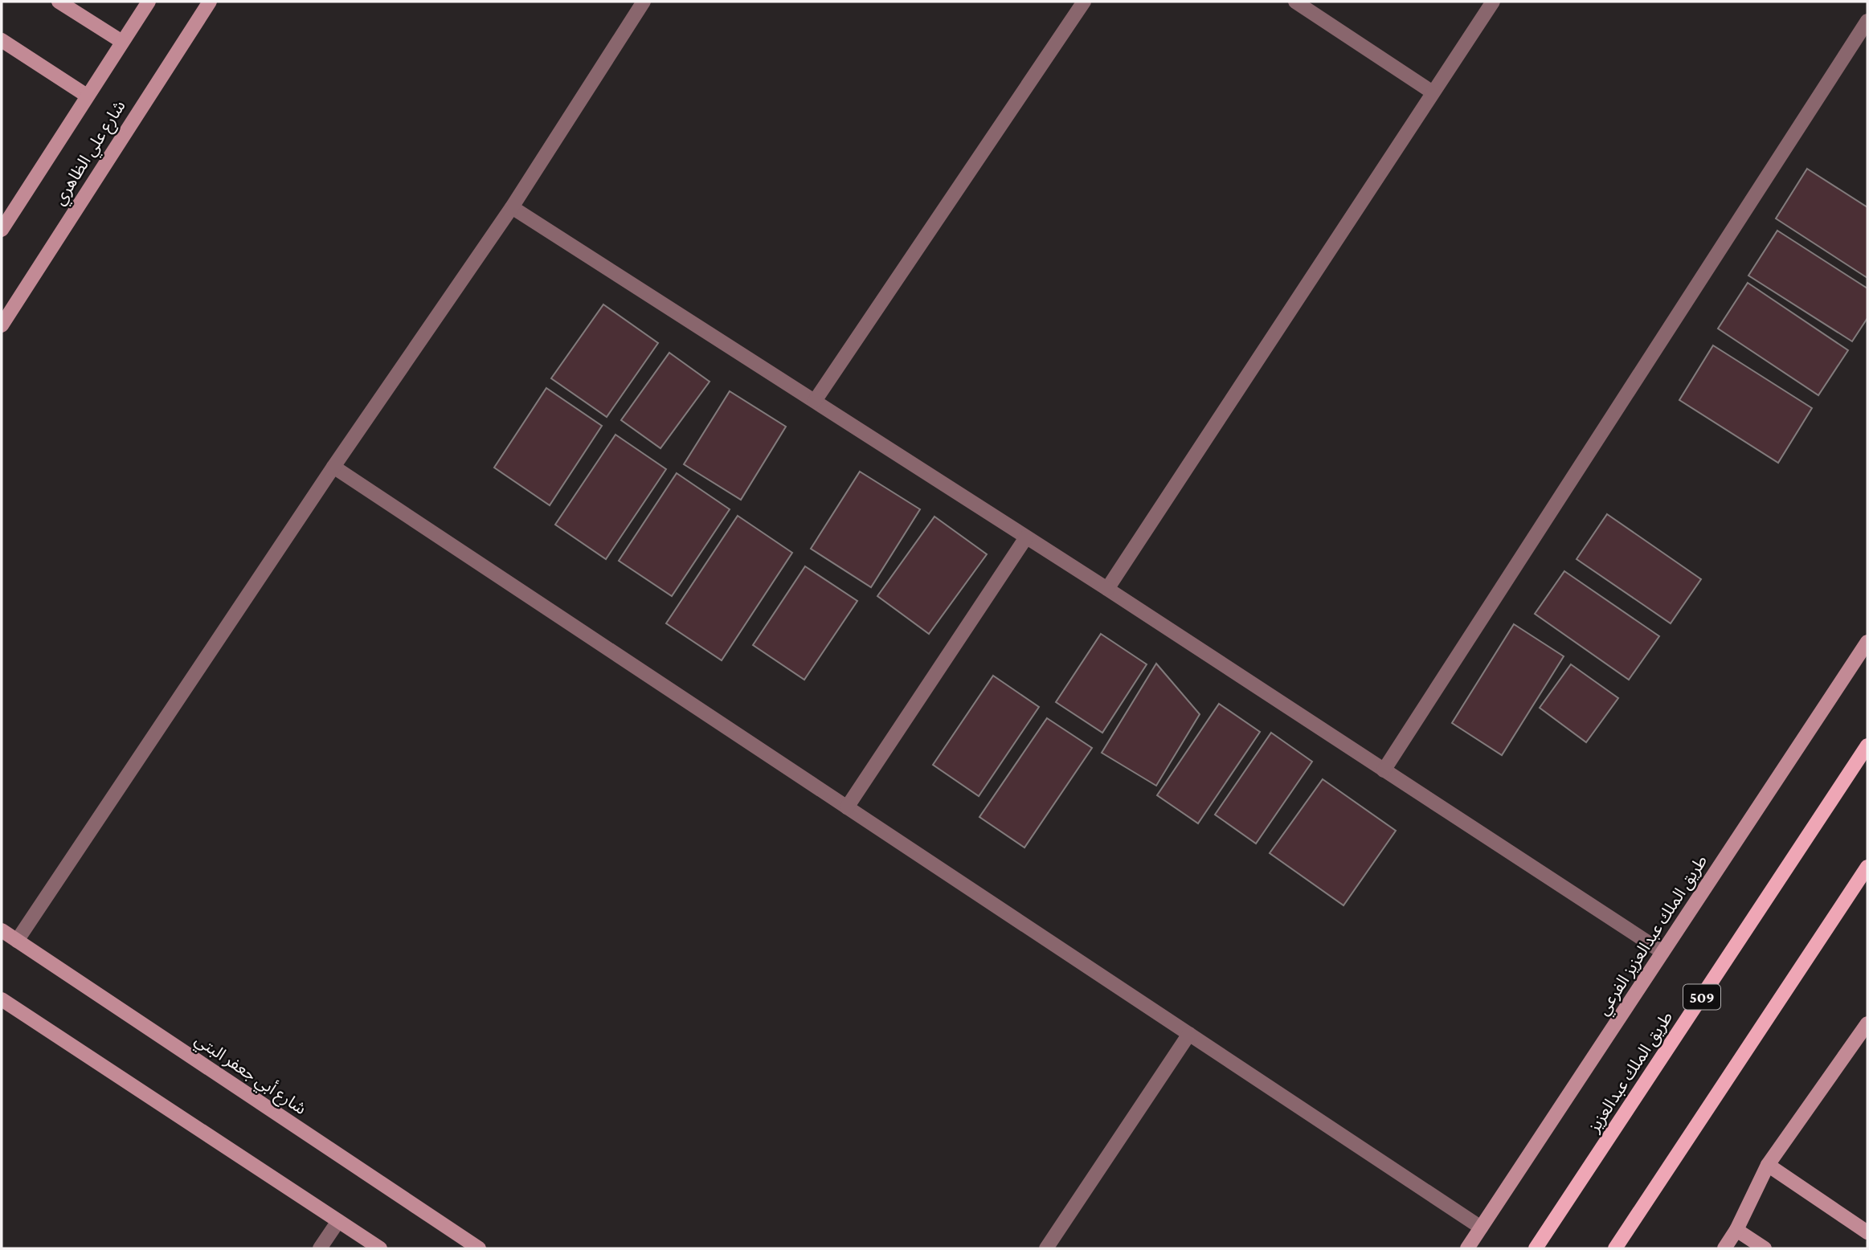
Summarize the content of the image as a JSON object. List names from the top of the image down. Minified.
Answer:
{"streets":{"main road":["509","طريق الملك عبدالعزيز"],"street":["شارع علي الظاهري","طريق الملك عبدالعزيز الفرعي","شارع أبي جعفر البتي"]}}
